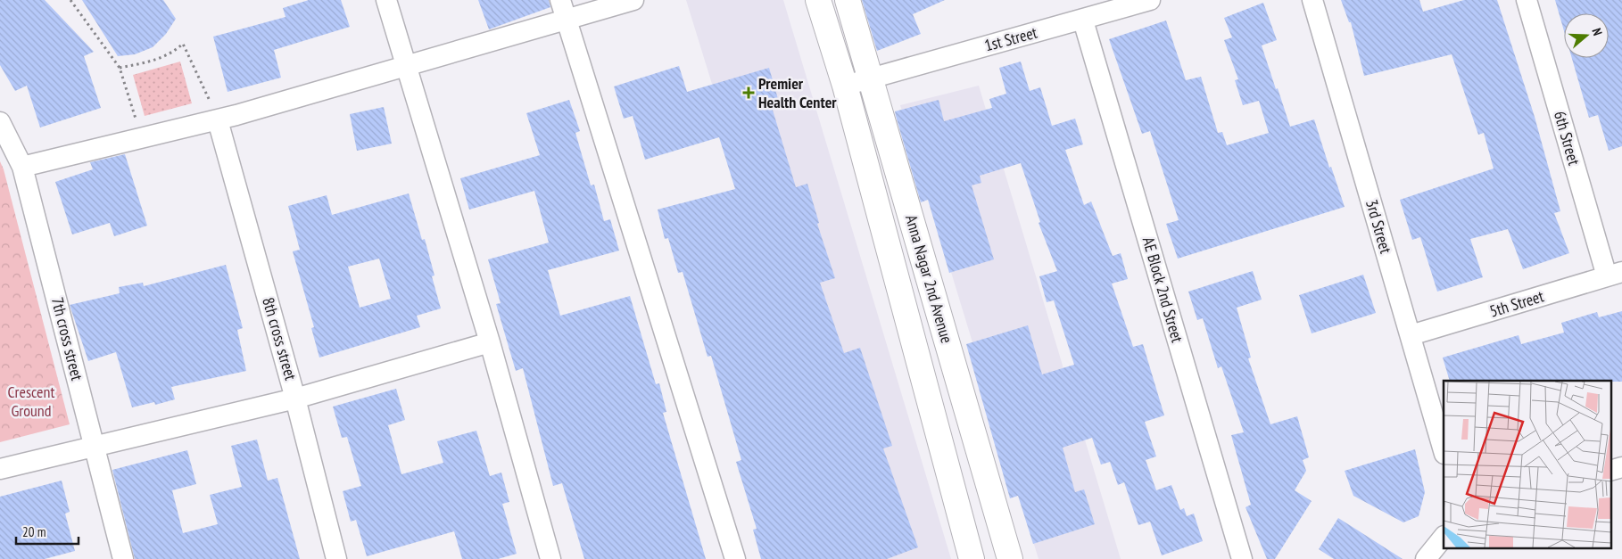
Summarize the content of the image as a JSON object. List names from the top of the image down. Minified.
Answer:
{"streets":{"main road":["Anna Nagar 2nd Avenue"],"street":["1st Street","6th Street","3rd Street","AE Block 2nd Street","5th Street","7th cross street","8th cross street"]},"crossings":[["1st Street","Anna Nagar 2nd Avenue"],["1st Street","AE Block 2nd Street"],["6th Street","5th Street"],["3rd Street","5th Street"]],"parks":["Crescent Ground"],"places":{"health":["Premier Health Center"]},"scale_bar":"20 m","north":"right"}
